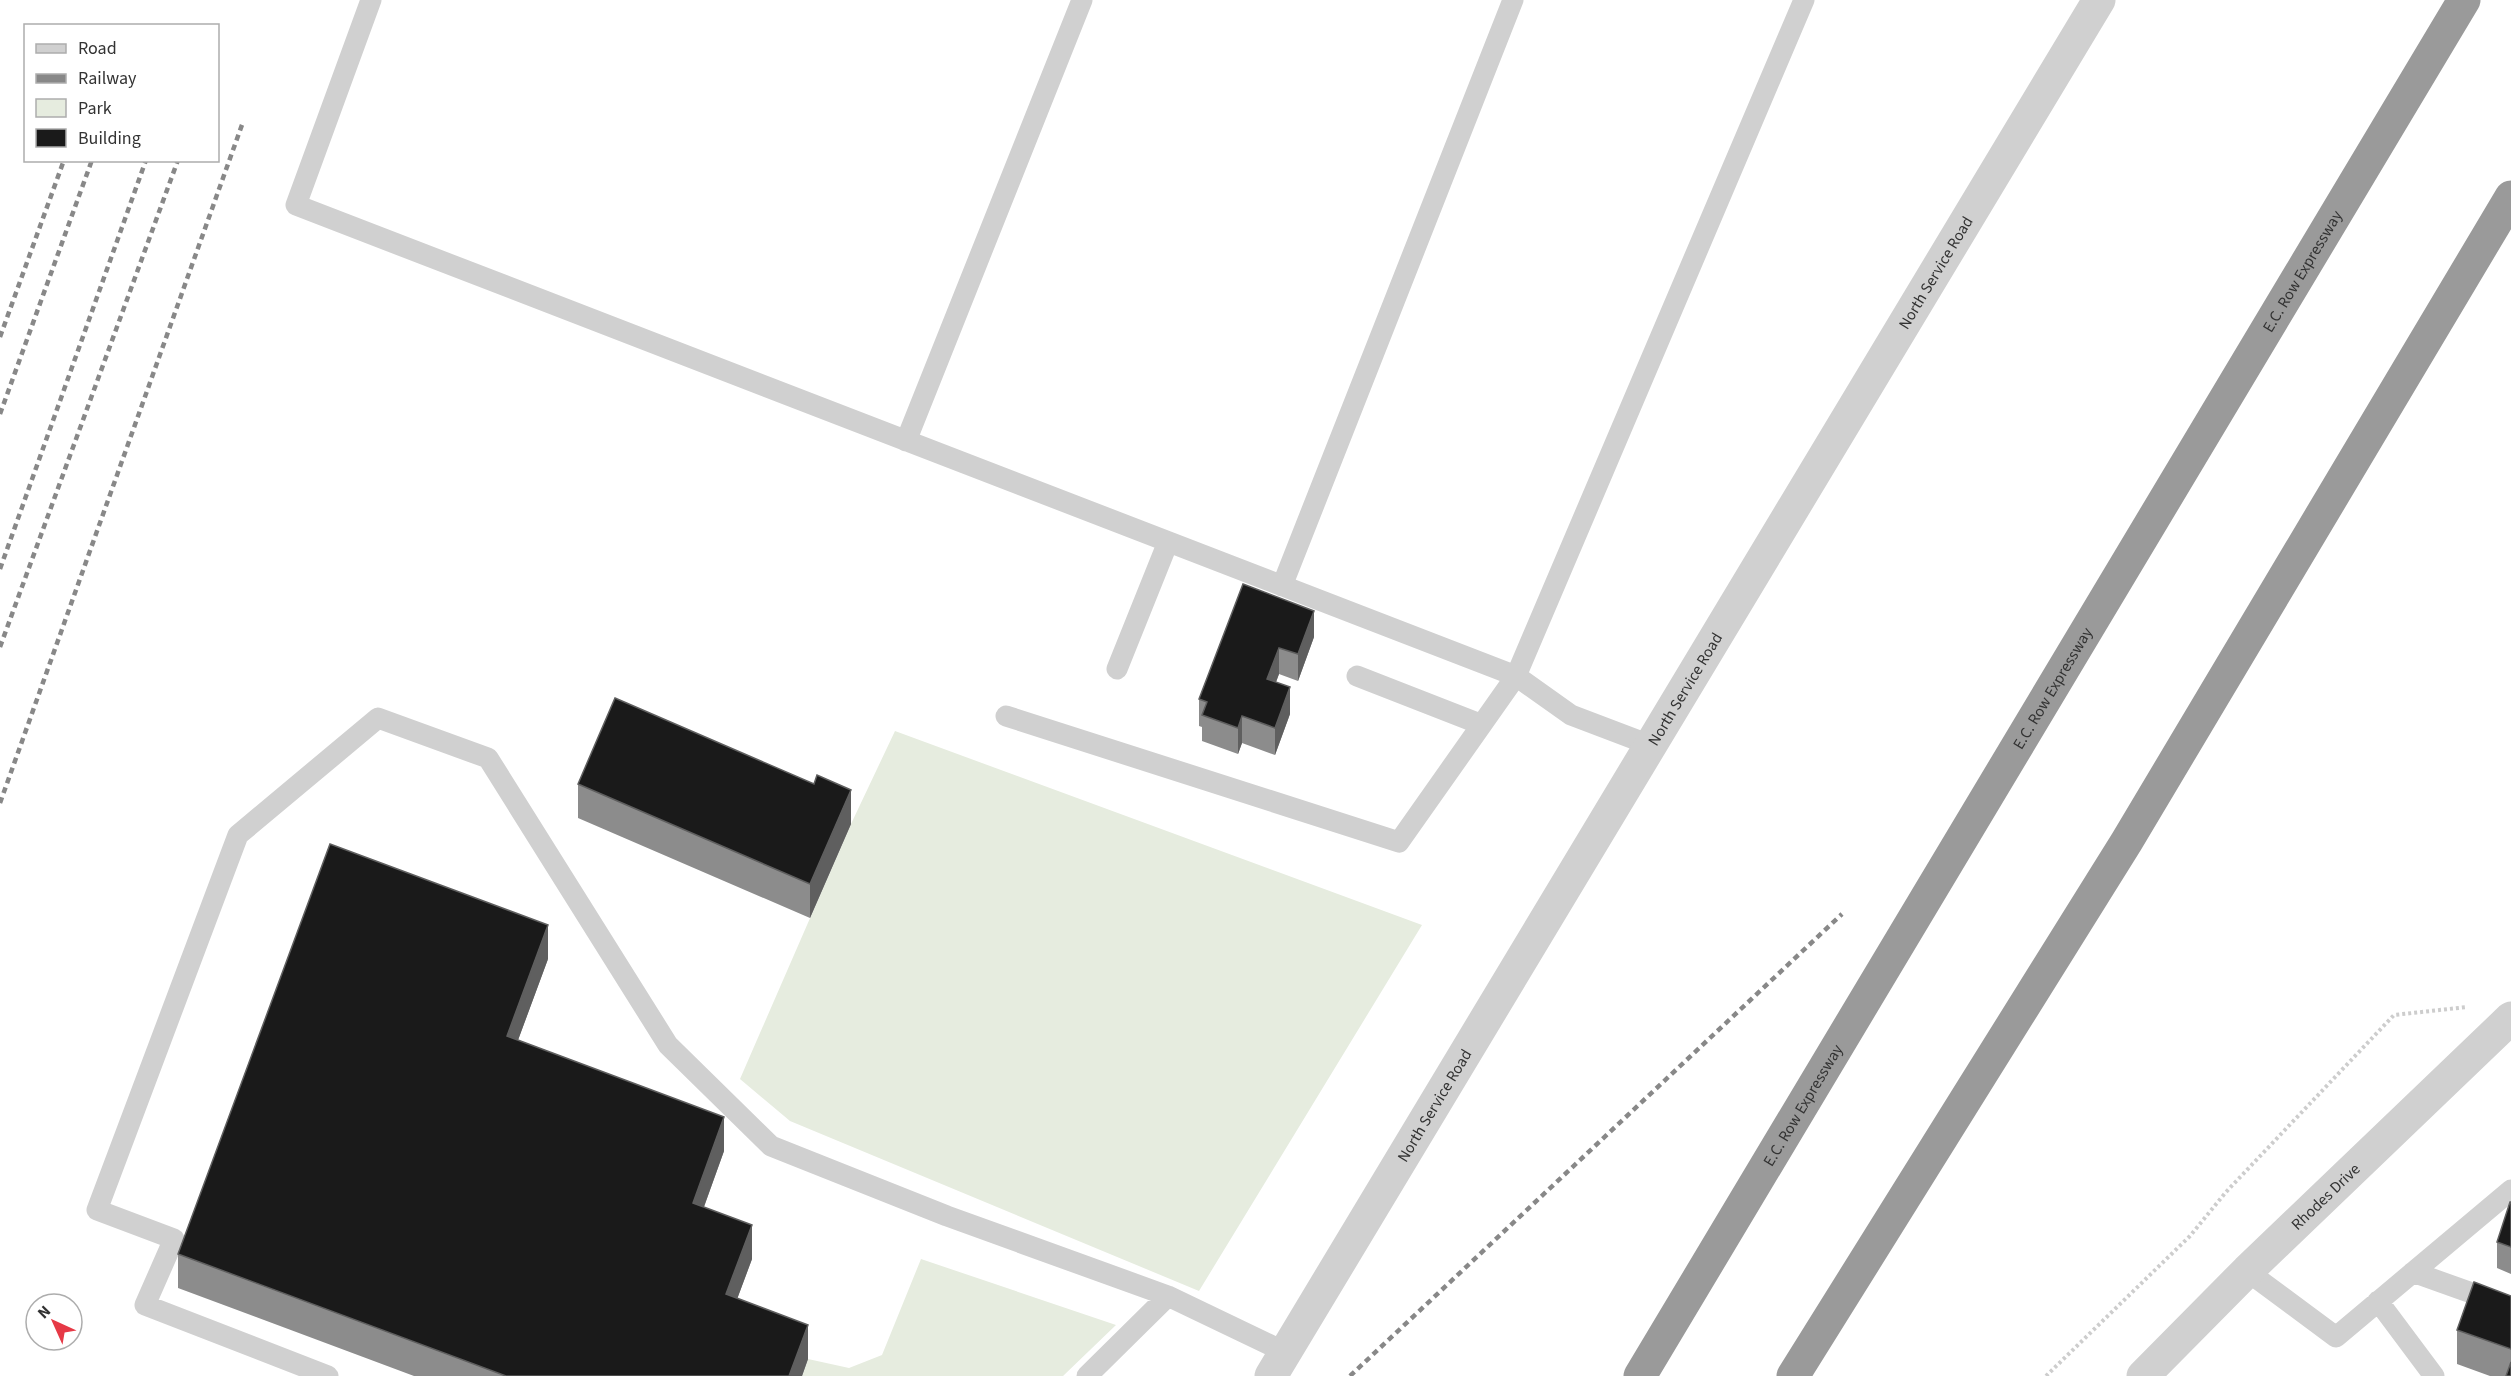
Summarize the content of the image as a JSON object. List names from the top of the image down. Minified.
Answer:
{"streets":{"highway":["E.C. Row Expressway"],"street":["North Service Road","Rhodes Drive"]},"legend":["Road","Railway","Park","Building"],"north":"top left"}
